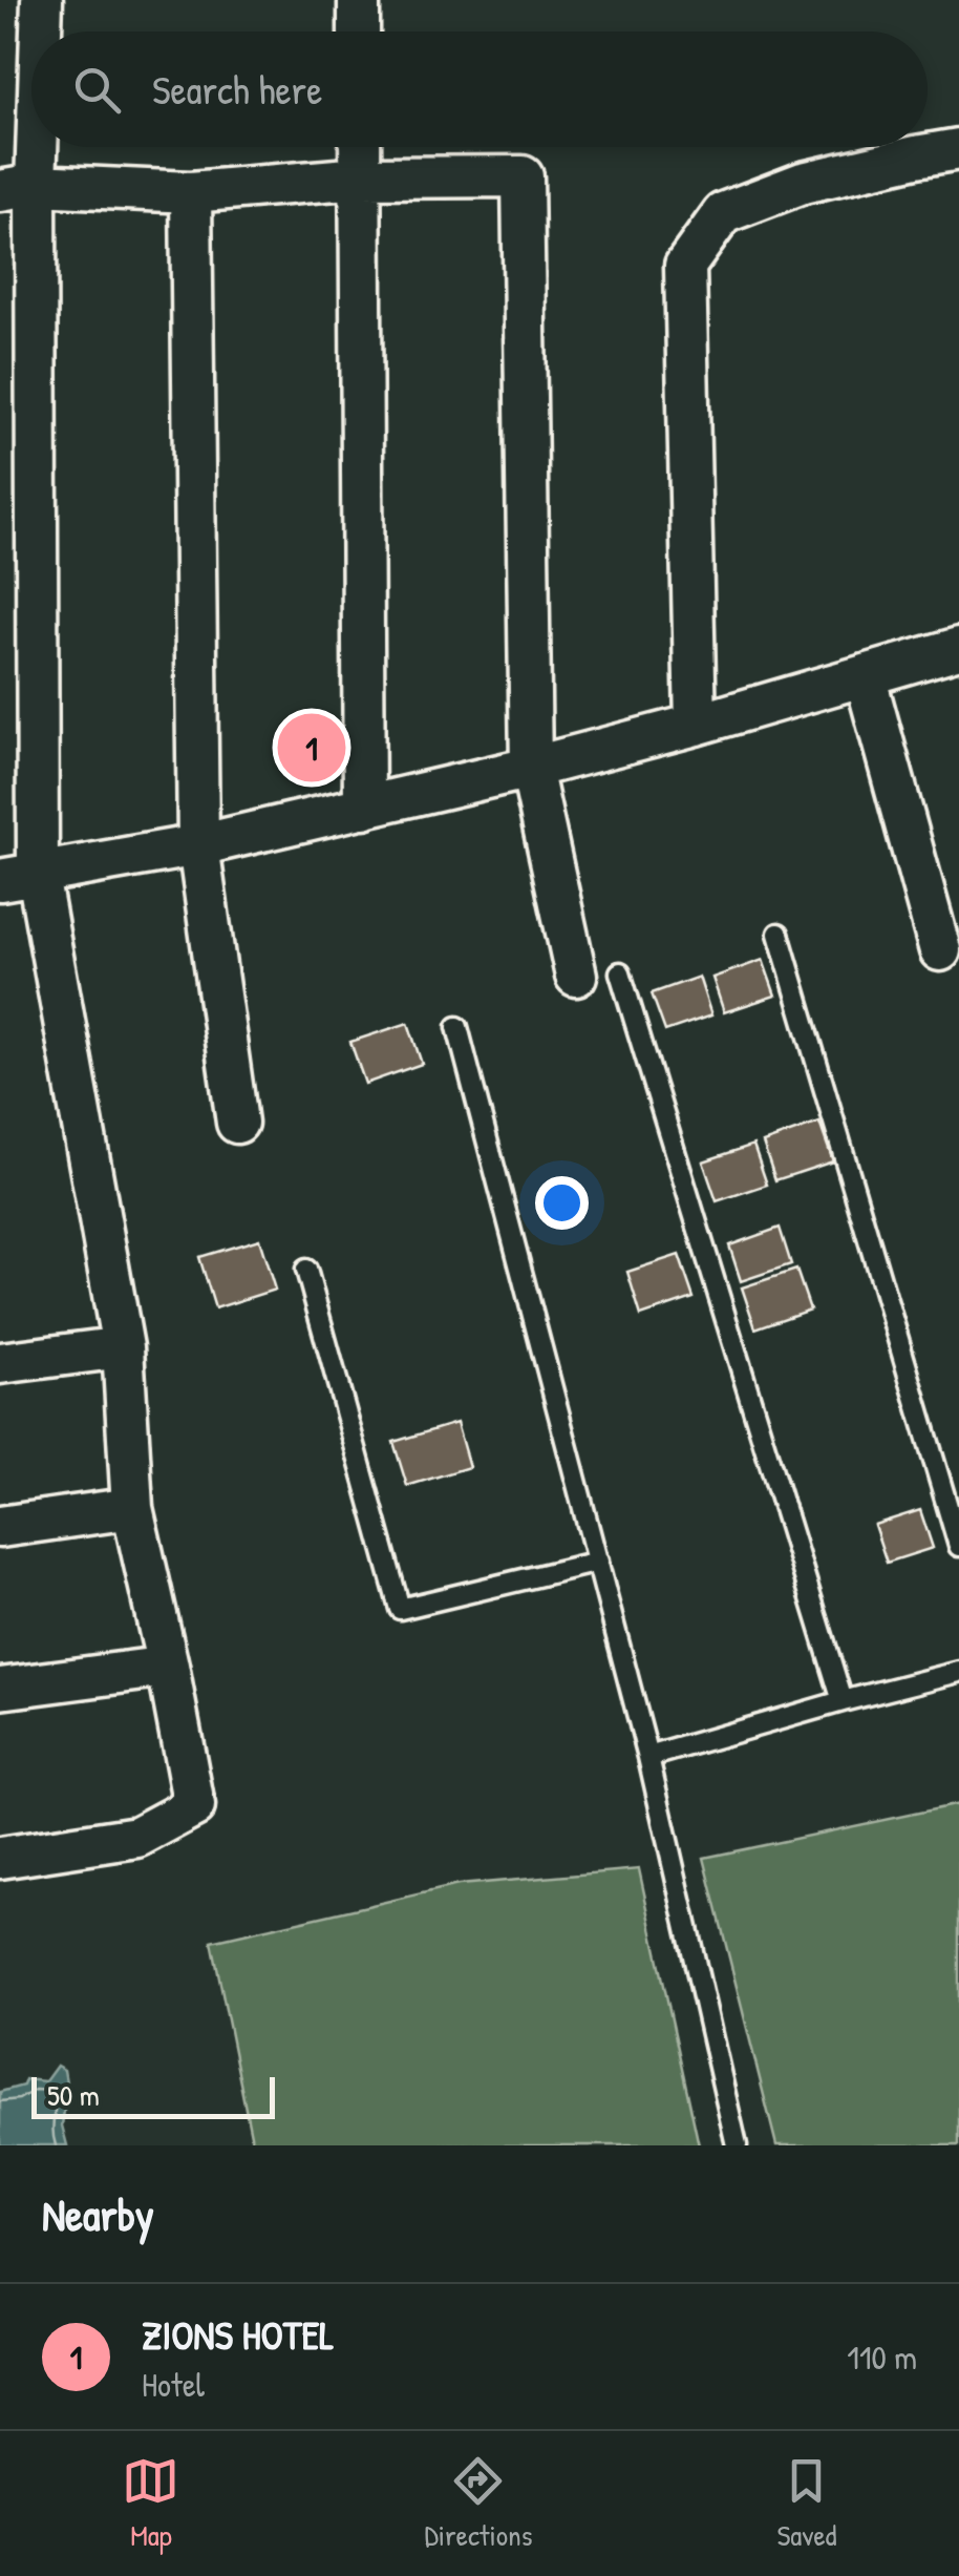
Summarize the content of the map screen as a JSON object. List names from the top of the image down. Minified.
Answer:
{"scale_bar":"50 m","page":{"search":"Search here","pins":"1","scale":"50 m","heading":"Nearby","list":[{"mark":"1","name":"ZIONS HOTEL","note":"Hotel","value":"110 m"}],"nav":["Map","Directions","Saved"]}}
